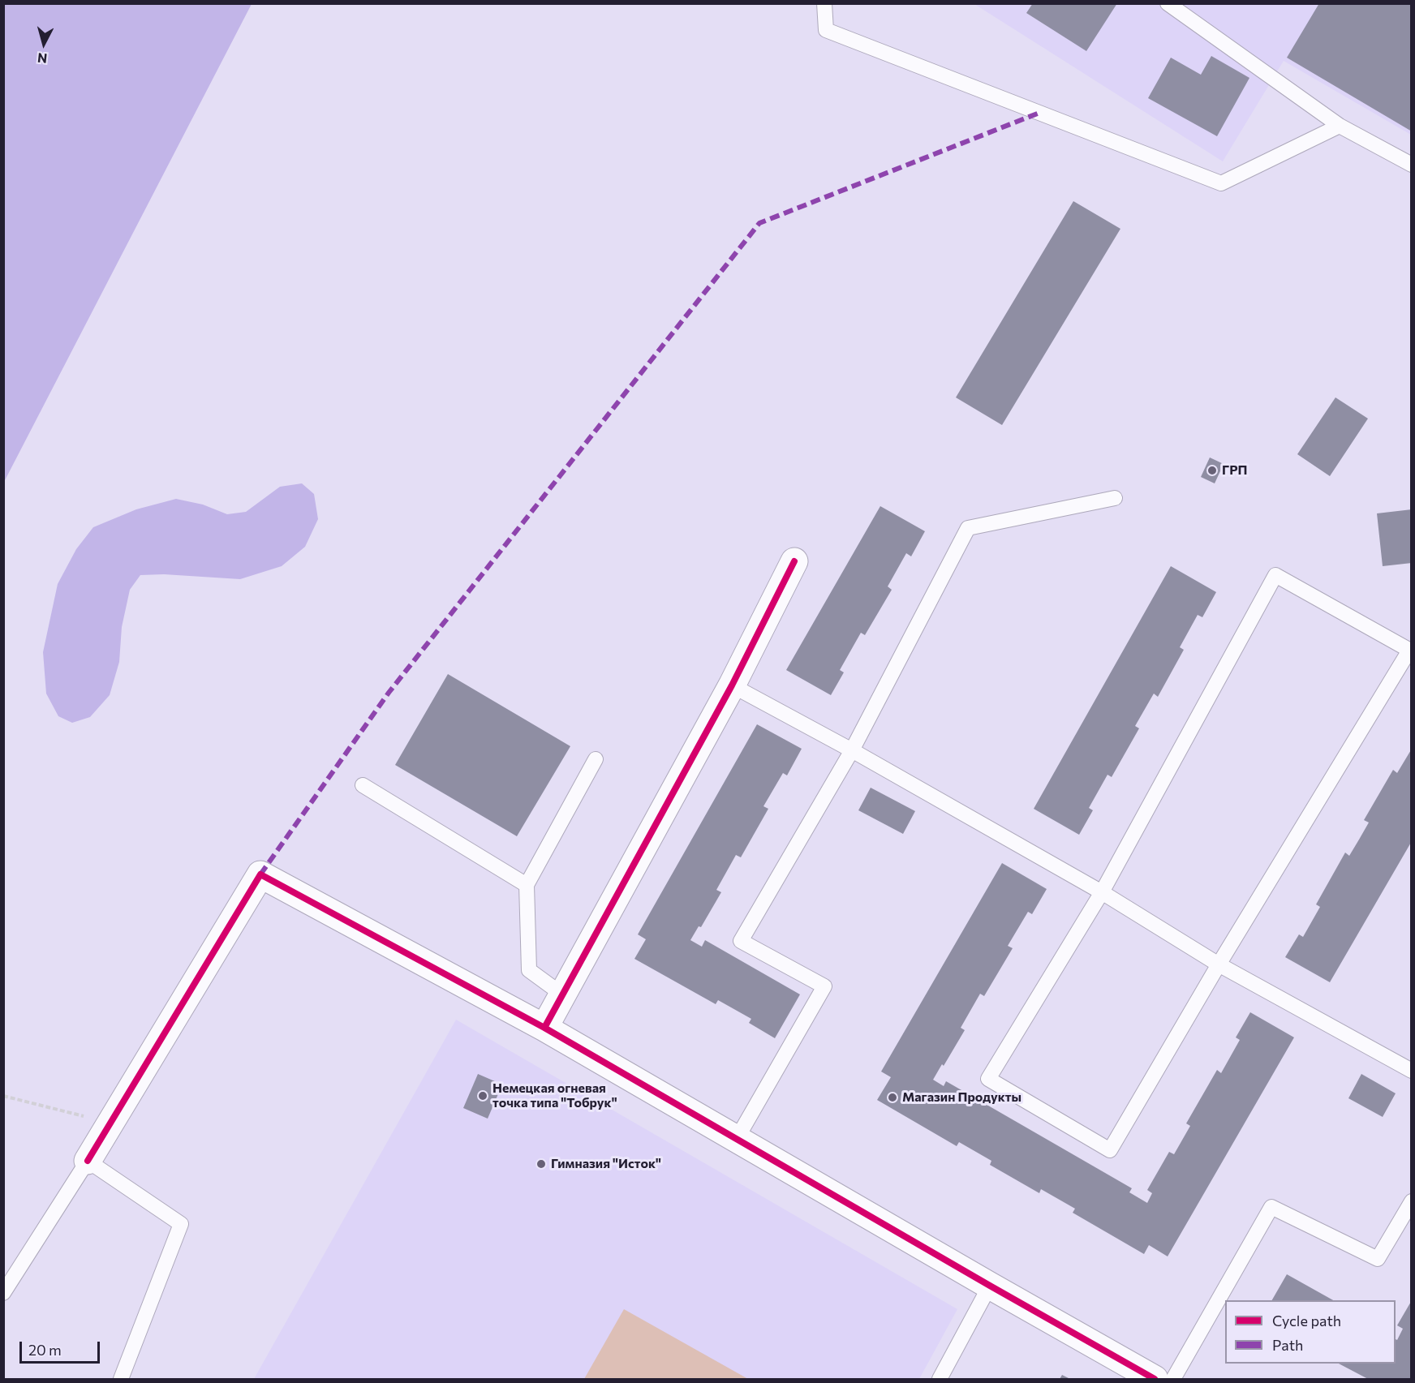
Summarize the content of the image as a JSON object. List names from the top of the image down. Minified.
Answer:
{"places":["ГРП","Немецкая огневая точка типа \"Тобрук\"","Магазин Продукты","Гимназия \"Исток\""],"legend":["Cycle path","Path"],"scale_bar":"20 m","north":"bottom"}
